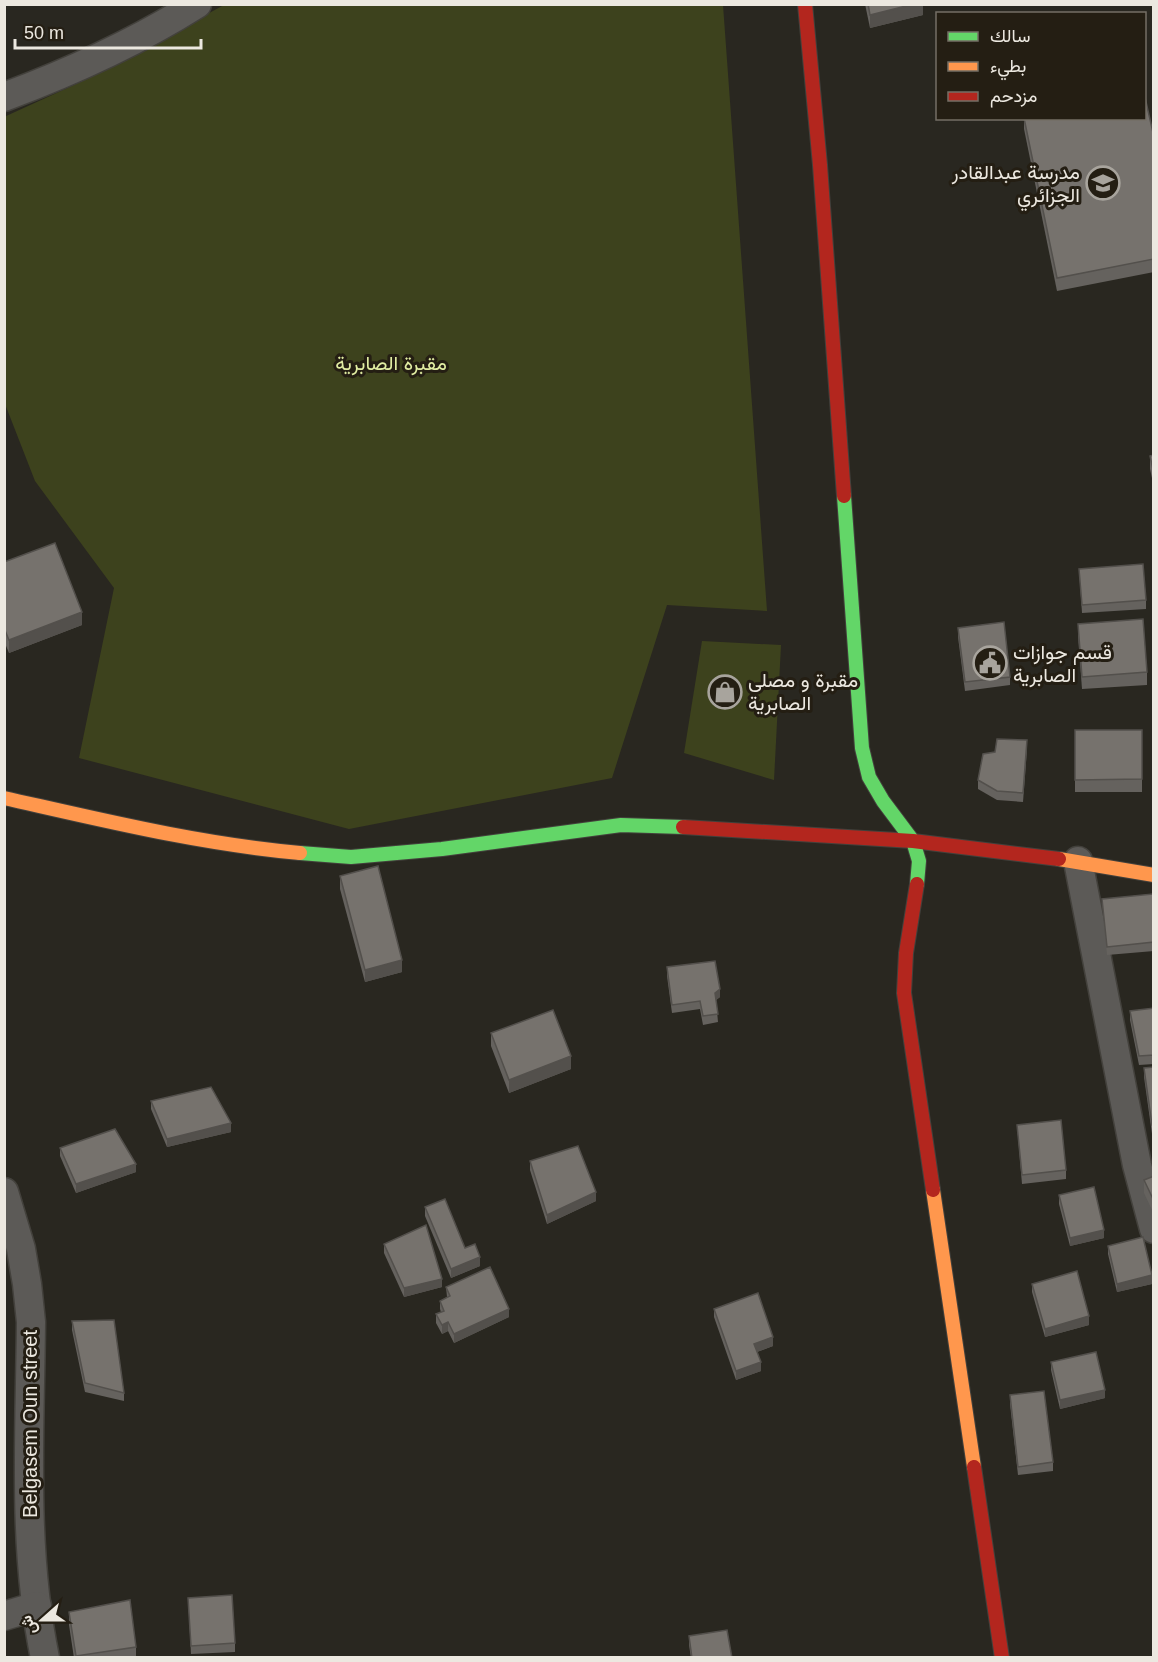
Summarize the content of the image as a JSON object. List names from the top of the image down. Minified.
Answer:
{"streets":{"street":["Belgasem Oun street"]},"parks":["مقبرة الصابرية"],"places":{"school or university":["مدرسة عبدالقادر الجزائري"],"public building":["قسم جوازات الصابرية"],"shop":["مقبرة و مصلى الصابرية"]},"legend":["سالك","بطيء","مزدحم"],"scale_bar":"50 m","north":"left"}
